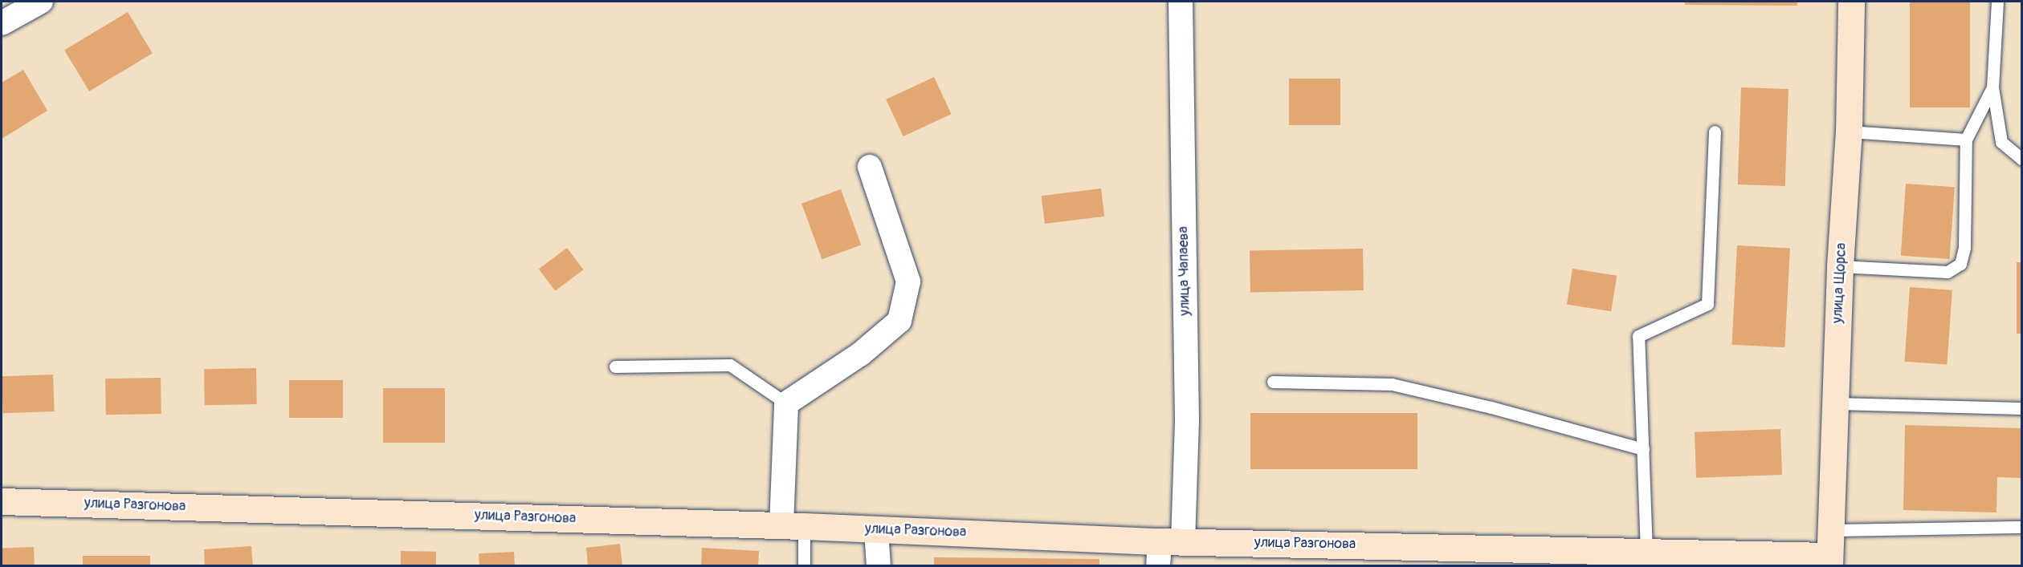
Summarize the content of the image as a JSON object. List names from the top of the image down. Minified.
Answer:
{"streets":{"street":["улица Чапаева","улица Щорса","улица Разгонова"]},"crossings":[["улица Чапаева","улица Разгонова"],["улица Щорса","улица Разгонова"]]}
